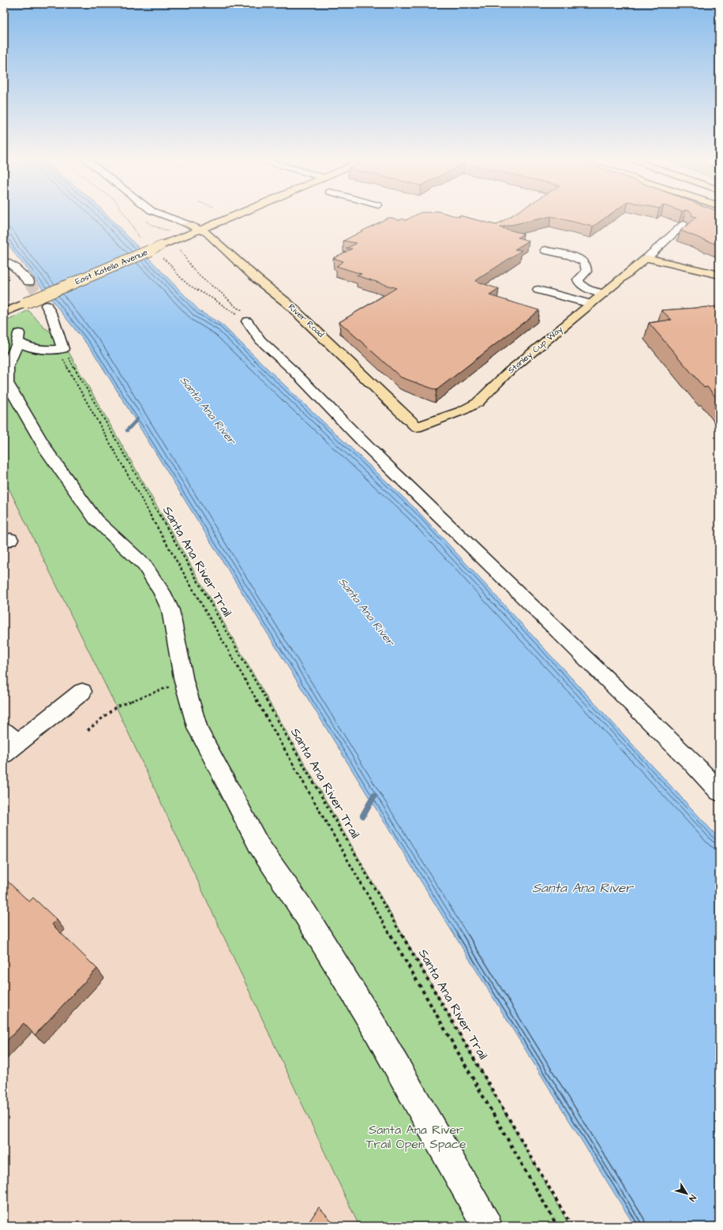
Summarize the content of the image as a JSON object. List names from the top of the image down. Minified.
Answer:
{"streets":{"main road":["East Katella Avenue","River Road","Stanley Cup Way"],"path":["Santa Ana River Trail"]},"crossings":[["East Katella Avenue","River Road"],["River Road","Stanley Cup Way"]],"water":["Santa Ana River"],"parks":["Santa Ana River Trail Open Space"],"north":"bottom right"}
